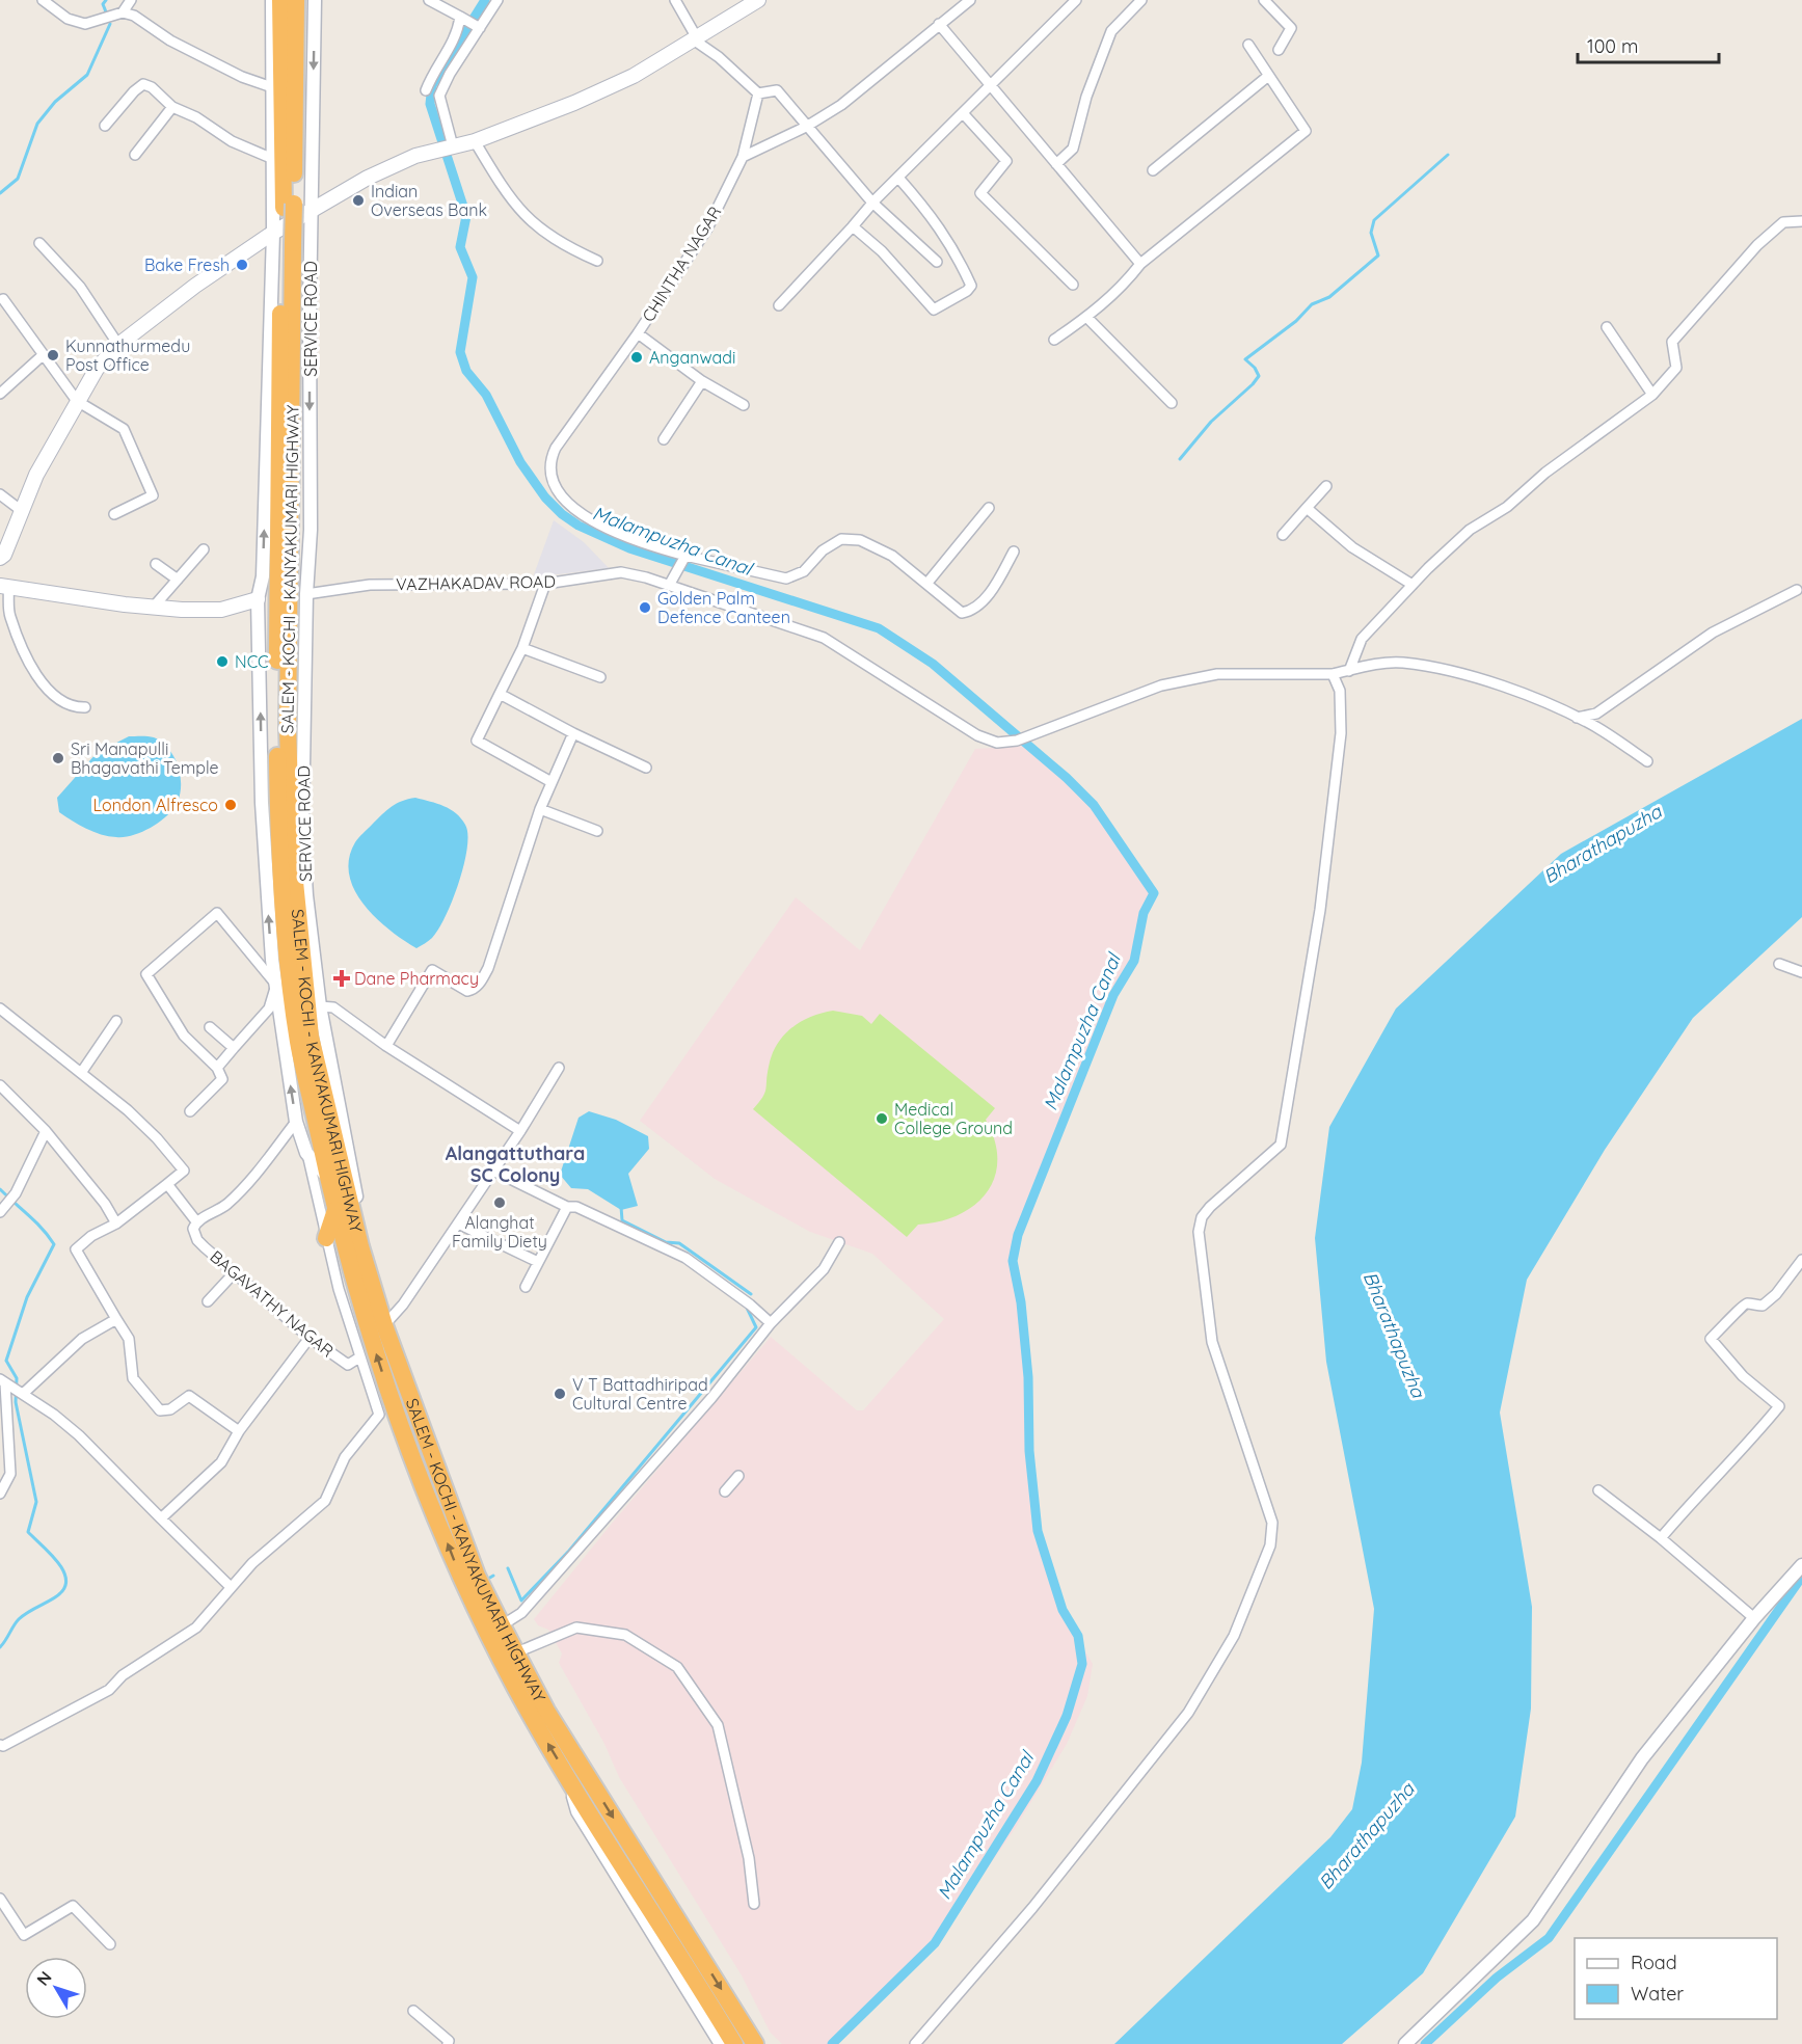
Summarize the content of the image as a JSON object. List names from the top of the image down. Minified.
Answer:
{"streets":{"highway":["SALEM - KOCHI - KANYAKUMARI HIGHWAY"],"street":["CHINTHA NAGAR","SERVICE ROAD","VAZHAKADAV ROAD","BAGAVATHY NAGAR"]},"crossings":[["SERVICE ROAD","SALEM - KOCHI - KANYAKUMARI HIGHWAY"],["SERVICE ROAD","VAZHAKADAV ROAD"]],"districts":["Alangattuthara SC Colony"],"water":["Malampuzha Canal","Bharathapuzha"],"places":{"other":["Indian Overseas Bank","Bake Fresh","Kunnathurmedu Post Office","Anganwadi","Golden Palm Defence Canteen","NCC","Sri Manapulli Bhagavathi Temple","London Alfresco","Medical College Ground","Alanghat Family Diety","V T Battadhiripad Cultural Centre"],"health":["Dane Pharmacy"]},"legend":["Road","Water"],"scale_bar":"100 m","north":"top left"}
